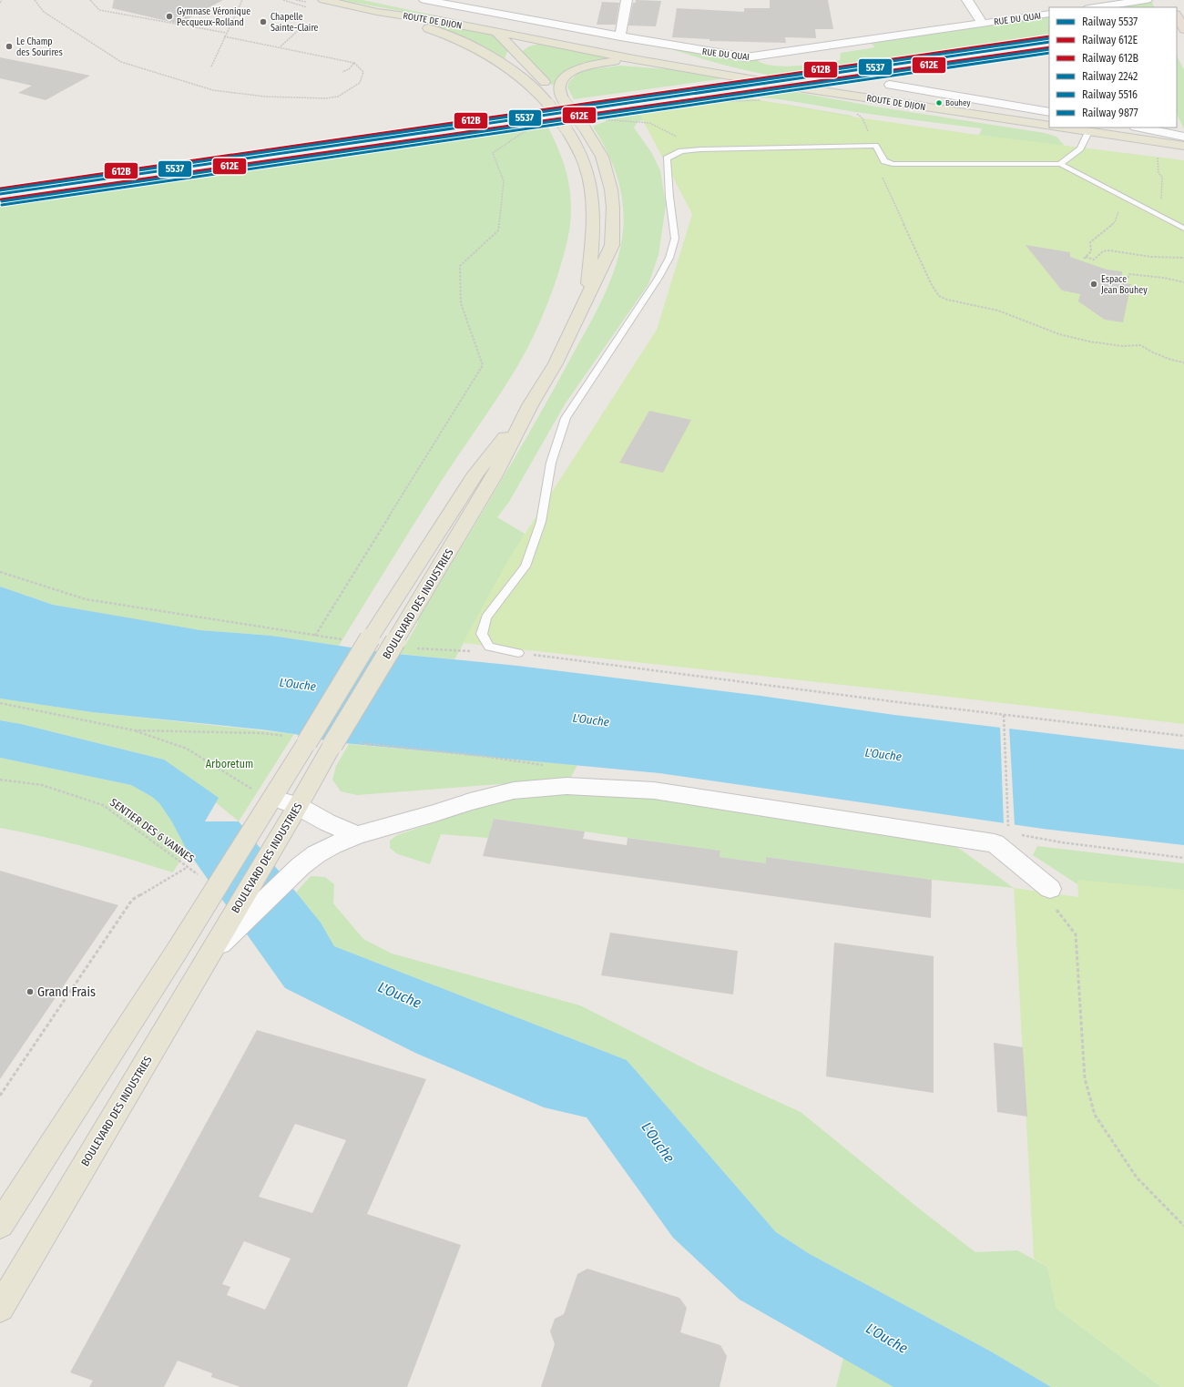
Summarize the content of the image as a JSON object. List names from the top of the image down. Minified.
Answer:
{"streets":{"main road":["ROUTE DE DIJON","BOULEVARD DES INDUSTRIES"],"street":["RUE DU QUAI"],"path":["SENTIER DES 6 VANNES"]},"crossings":[["ROUTE DE DIJON","BOULEVARD DES INDUSTRIES"],["BOULEVARD DES INDUSTRIES","SENTIER DES 6 VANNES"]],"water":["L'Ouche"],"parks":["Arboretum"],"places":["Gymnase Véronique Pecqueux-Rolland","Chapelle Sainte-Claire","Le Champ des Sourires","Bouhey","Espace Jean Bouhey","Grand Frais"],"lines":["rail line 612B","rail line 2242","rail line 5537","rail line 612E","rail line 5516","rail line 9877"],"legend":["Railway 5537","Railway 612E","Railway 612B","Railway 2242","Railway 5516","Railway 9877"]}
